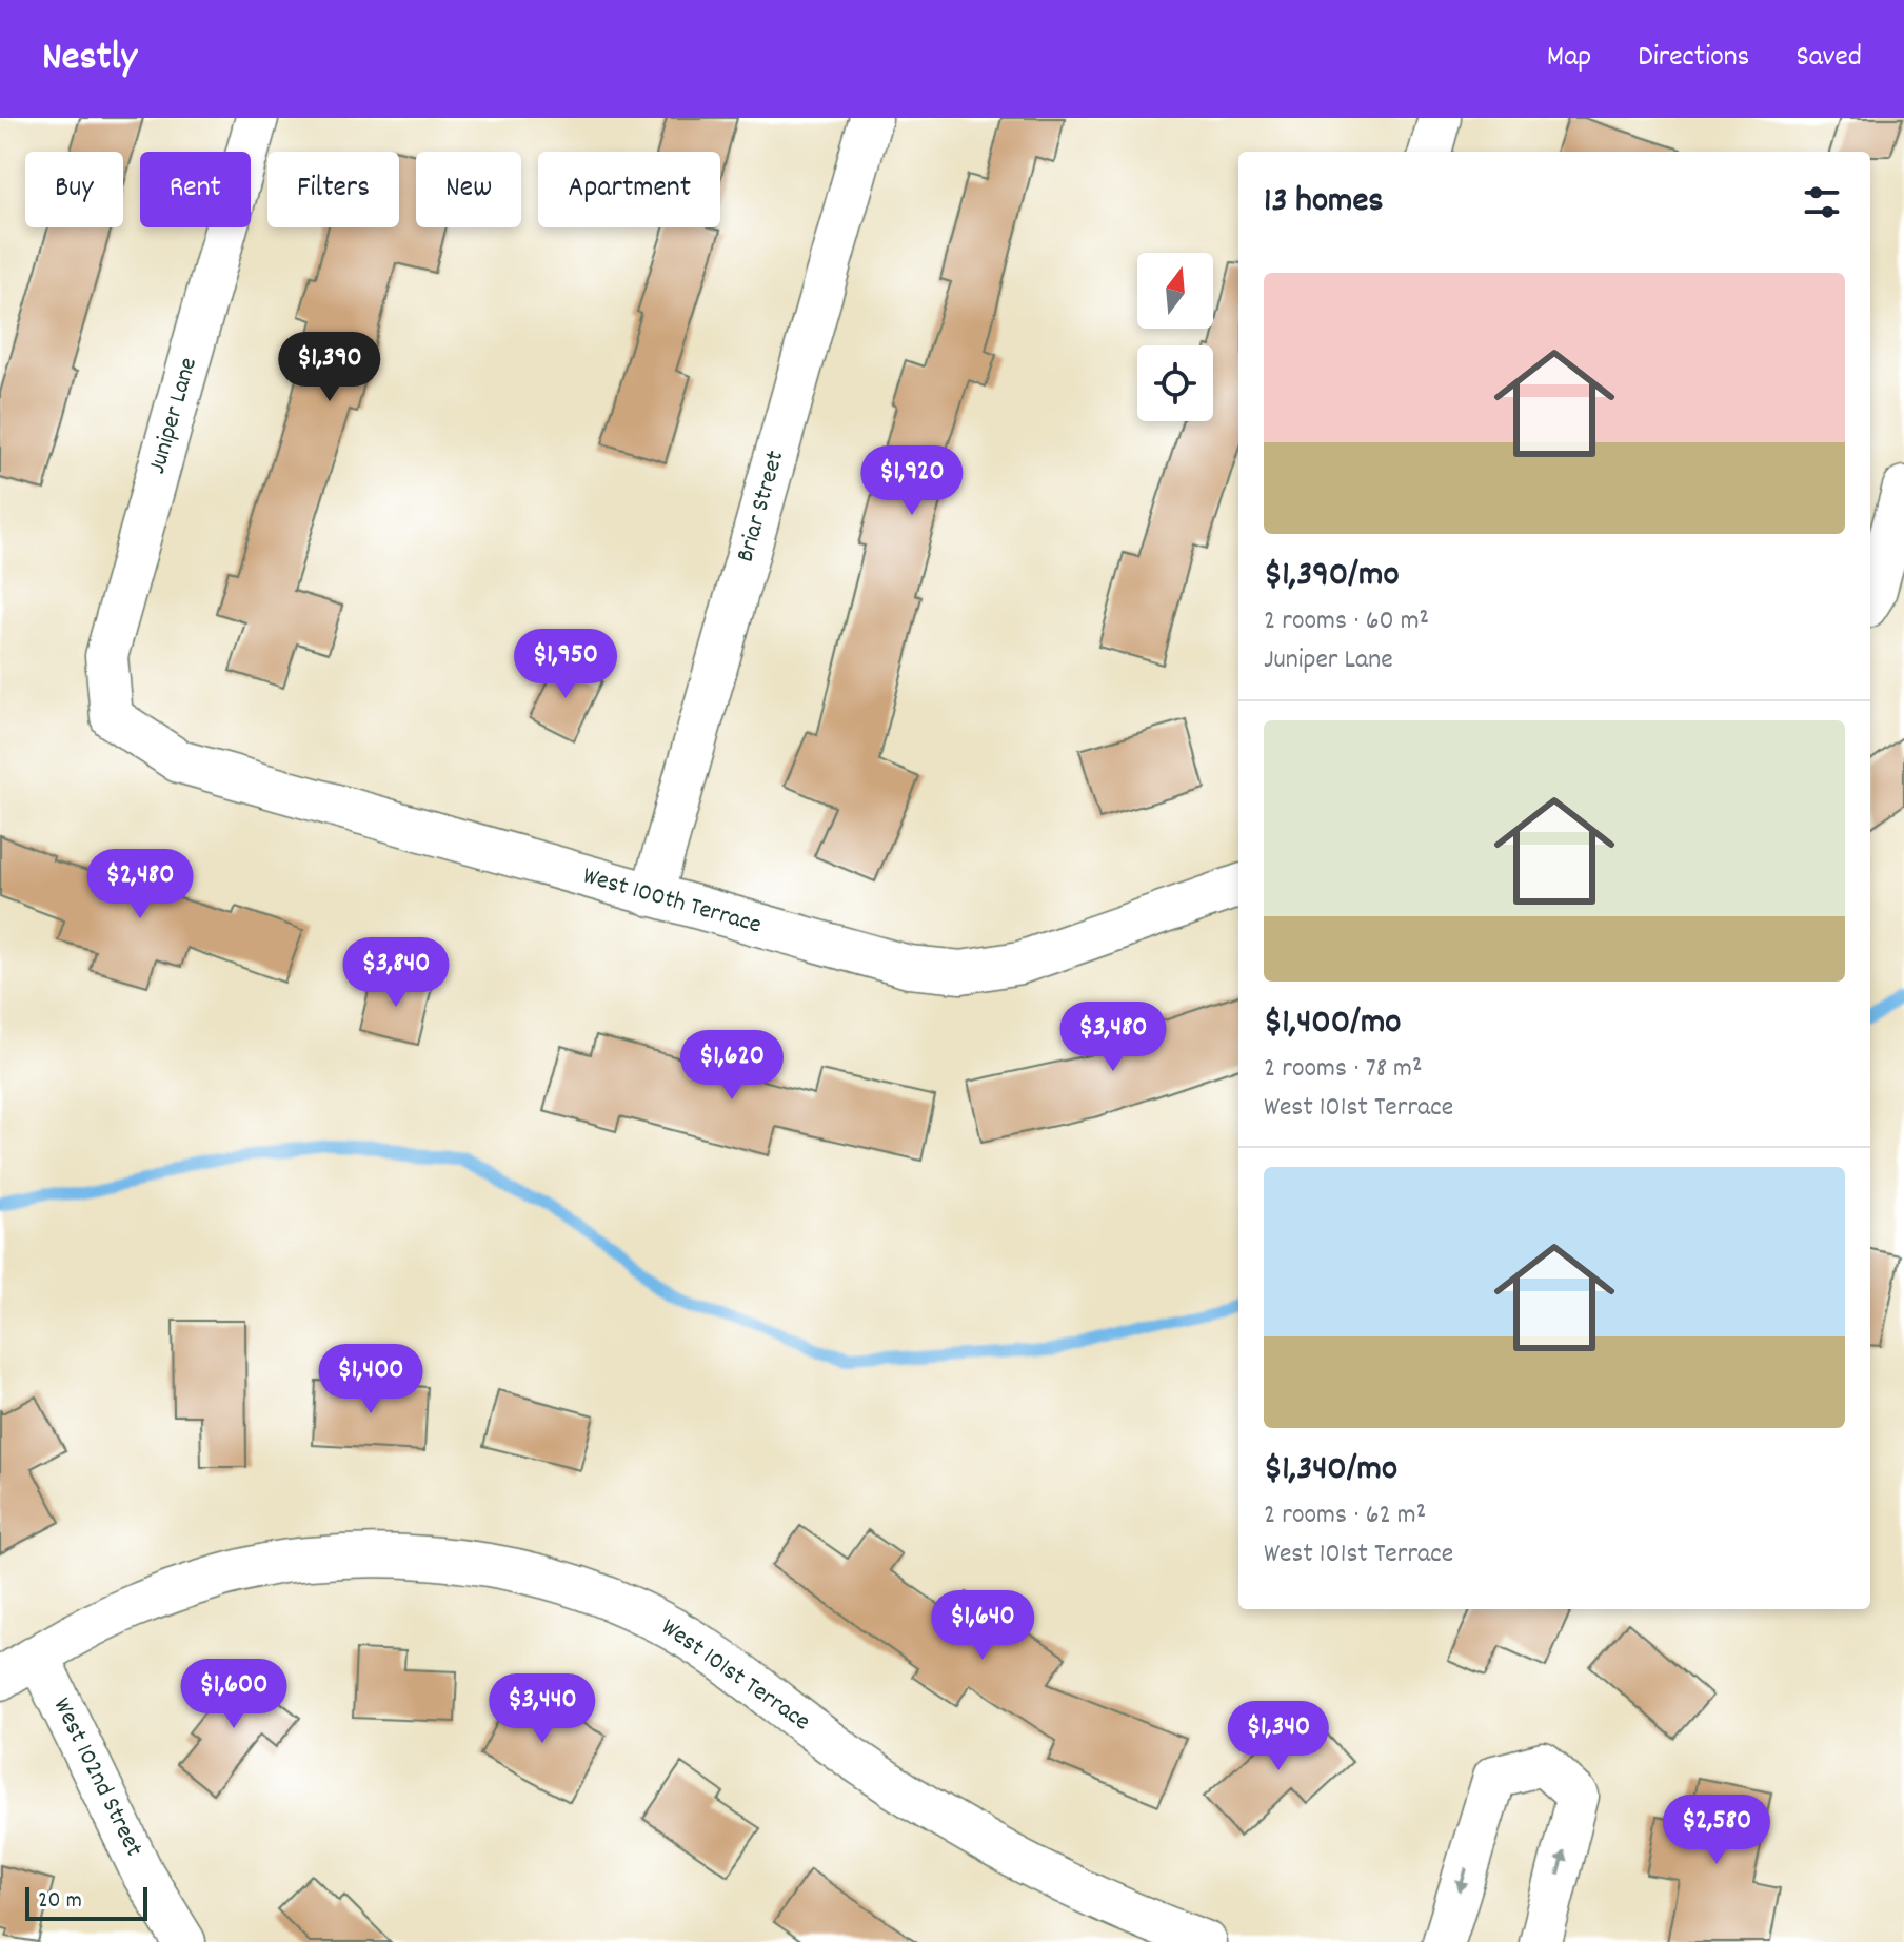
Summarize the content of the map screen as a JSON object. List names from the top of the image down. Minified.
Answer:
{"streets":{"street":["Juniper Lane","Briar Street","West 100th Terrace","West 101st Terrace","West 102nd Street"]},"crossings":[["Juniper Lane","West 100th Terrace"],["Briar Street","West 100th Terrace"],["West 101st Terrace","West 102nd Street"]],"scale_bar":"20 m","north":"top","page":{"header":"Nestly","nav":["Map","Directions","Saved"],"chip":["Buy","Rent","Filters","New","Apartment"],"heading":"13 homes","list":[{"name":"$1,390/mo","note":"2 rooms · 60 m² · Juniper Lane"},{"name":"$1,400/mo","note":"2 rooms · 78 m² · West 101st Terrace"},{"name":"$1,340/mo","note":"2 rooms · 62 m² · West 101st Terrace"}],"price":["$1,390","$1,920","$1,950","$2,480","$3,840","$3,480","$1,620","$1,400","$1,640","$1,600","$3,440","$1,340","$2,580"],"scale":"20 m"}}
